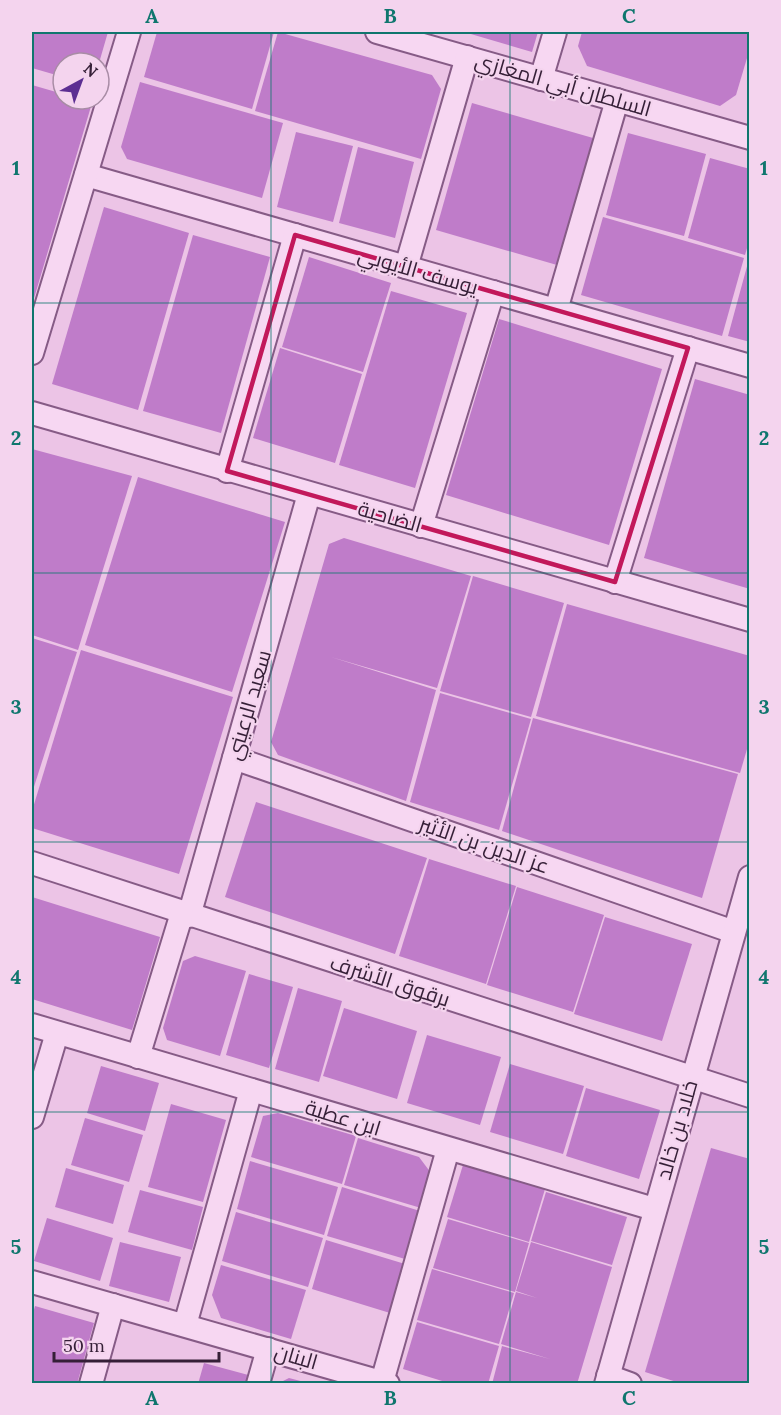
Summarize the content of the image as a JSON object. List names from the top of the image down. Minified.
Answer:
{"streets":{"street":["السلطان أبي المغازي","يوسف الأيوبي","الضاحية","سعيد الرعيني","عز الدين بن الأثير","برقوق الأشرف","ابن عطية","خلاد بن خالد","البنان"]},"crossings":[["الضاحية","سعيد الرعيني"],["سعيد الرعيني","عز الدين بن الأثير"],["سعيد الرعيني","برقوق الأشرف"],["سعيد الرعيني","ابن عطية"],["عز الدين بن الأثير","خلاد بن خالد"],["برقوق الأشرف","خلاد بن خالد"],["ابن عطية","خلاد بن خالد"]],"scale_bar":"50 m","north":"top right","grid":{"columns":["A","B","C"],"rows":["1","2","3","4","5"]}}
